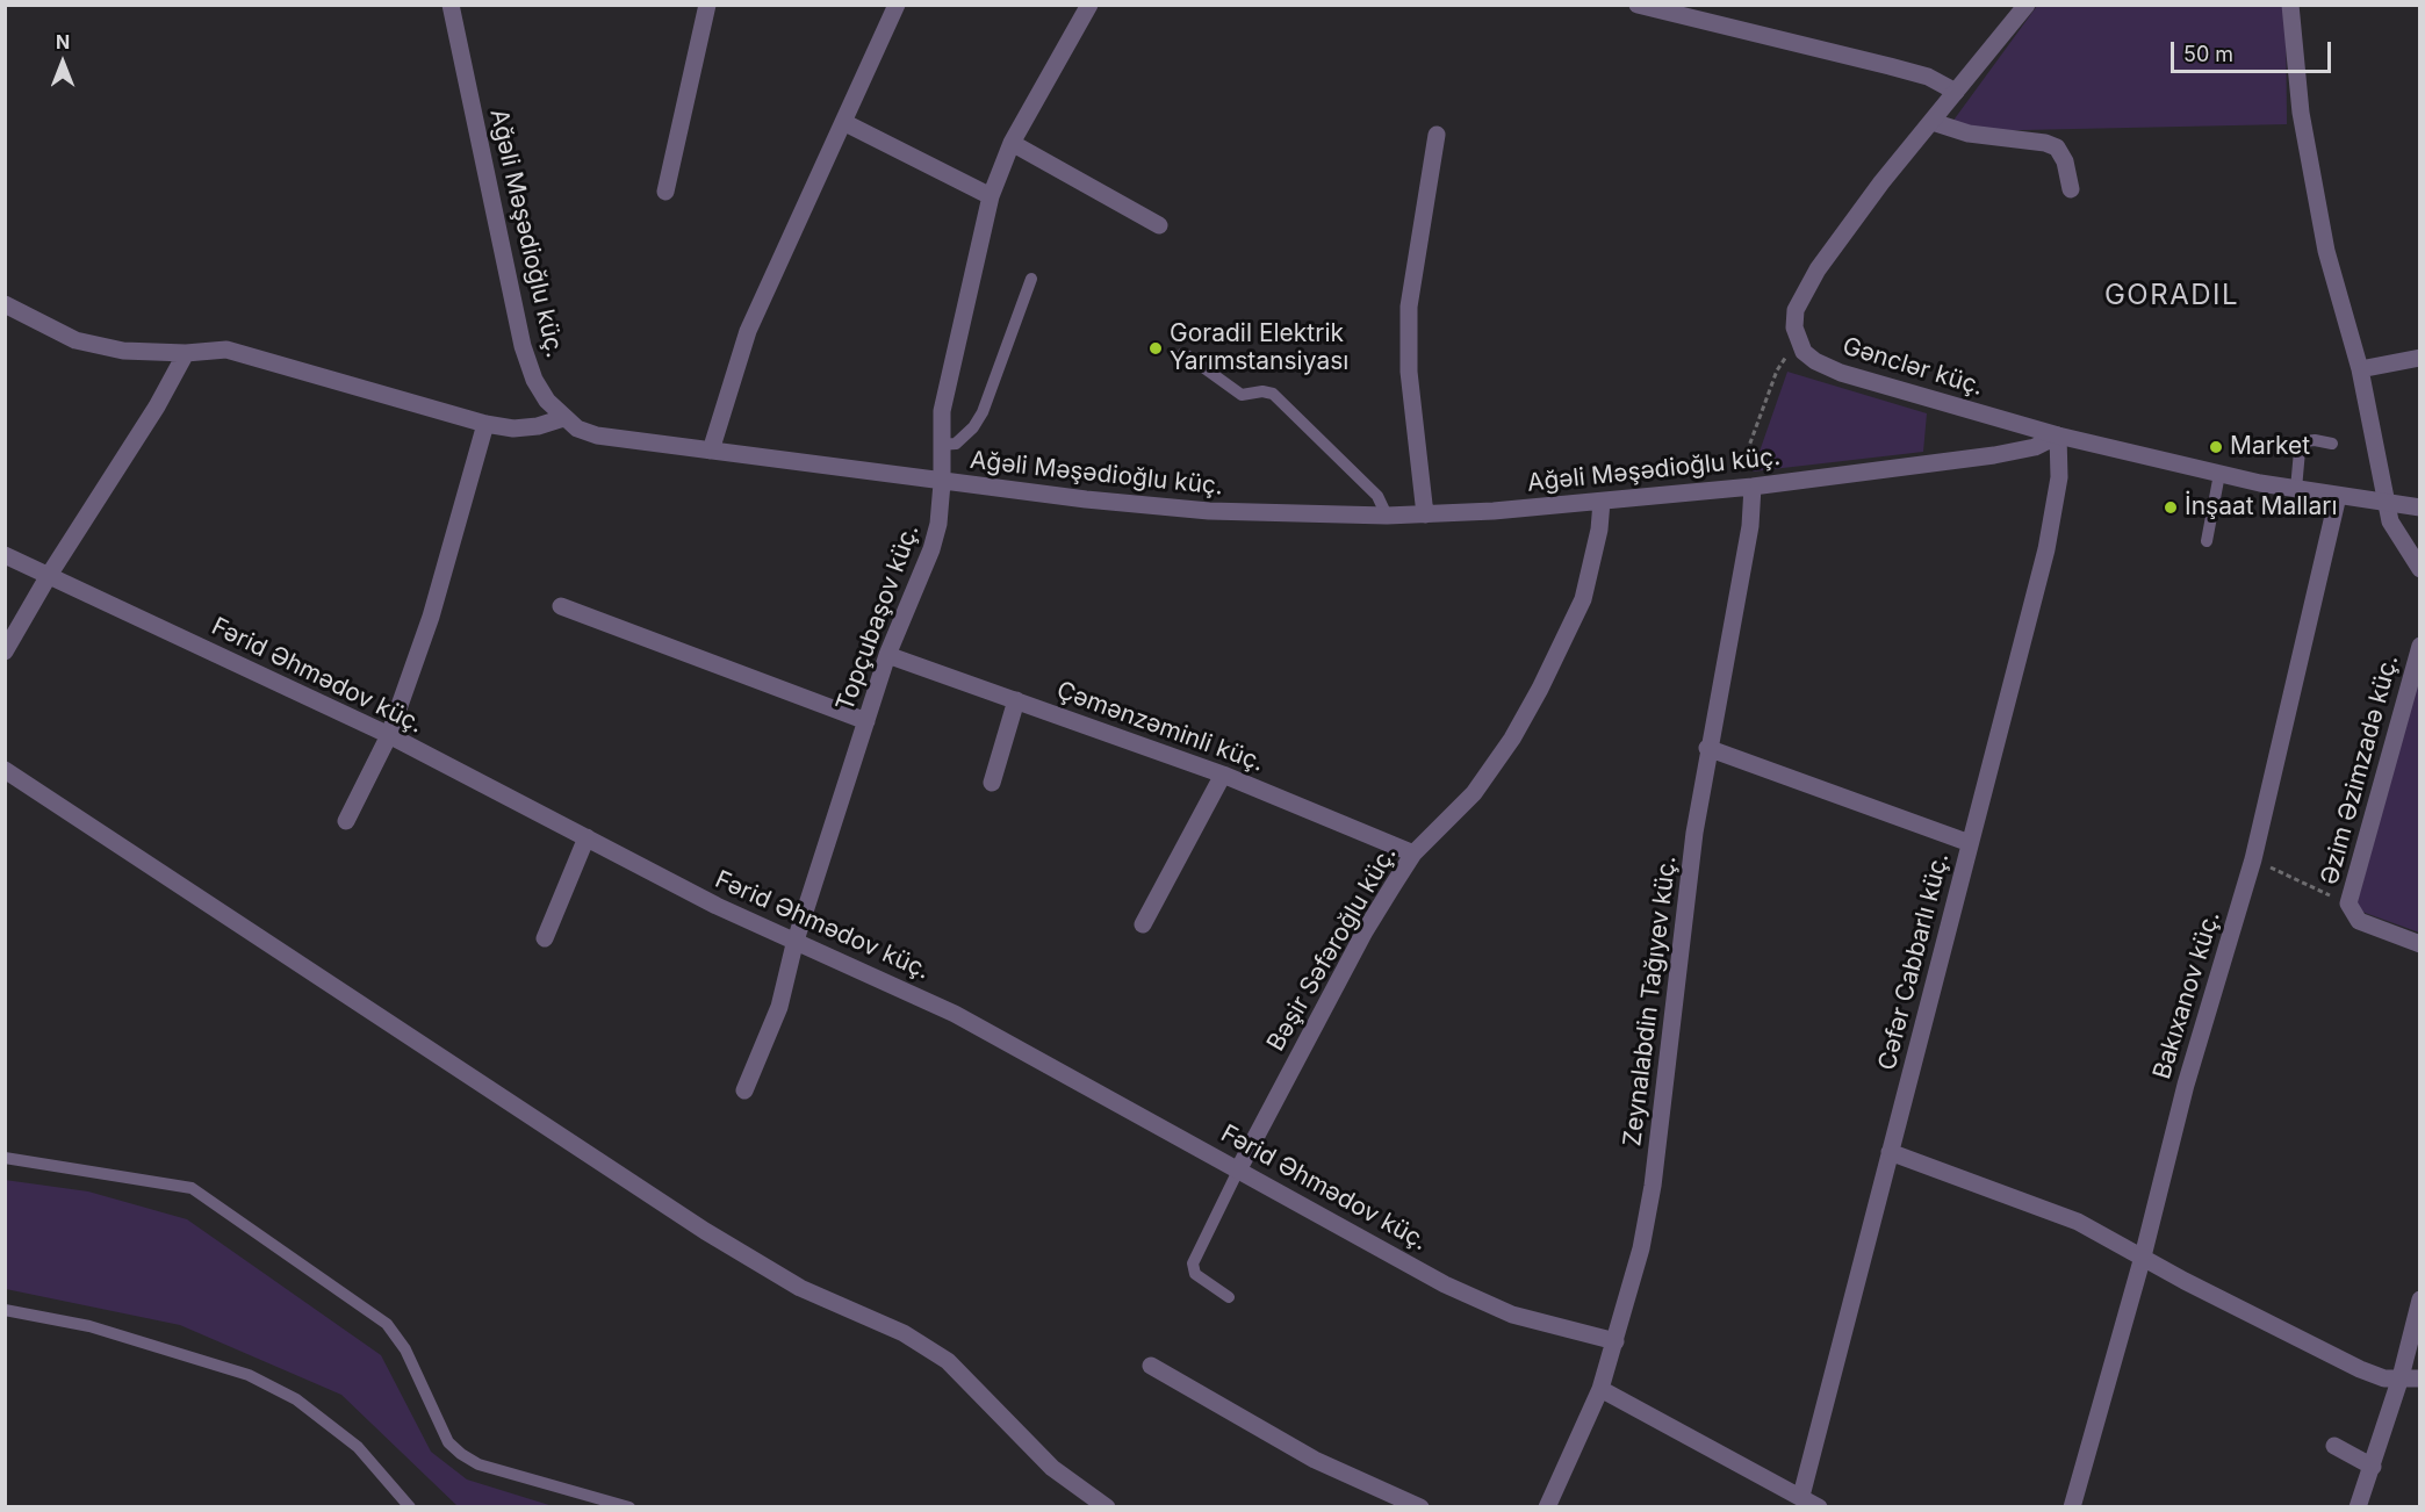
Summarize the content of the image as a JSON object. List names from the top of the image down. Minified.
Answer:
{"streets":{"street":["Ağəli Məşədioğlu küç.","Gənclər küç.","Topçubaşov küç.","Fərid Əhmədov küç.","Çəmənzəminli küç.","Əzim Əzimzadə küç.","Bəşir Səfəroğlu küç.","Cəfər Cabbarlı küç.","Bakıxanov küç.","Zeynalabdin Tağıyev küç."]},"crossings":[["Ağəli Məşədioğlu küç.","Gənclər küç."],["Ağəli Məşədioğlu küç.","Topçubaşov küç."],["Ağəli Məşədioğlu küç.","Bəşir Səfəroğlu küç."],["Ağəli Məşədioğlu küç.","Cəfər Cabbarlı küç."],["Ağəli Məşədioğlu küç.","Zeynalabdin Tağıyev küç."],["Gənclər küç.","Cəfər Cabbarlı küç."],["Gənclər küç.","Bakıxanov küç."],["Topçubaşov küç.","Fərid Əhmədov küç."],["Topçubaşov küç.","Çəmənzəminli küç."],["Fərid Əhmədov küç.","Bəşir Səfəroğlu küç."],["Fərid Əhmədov küç.","Zeynalabdin Tağıyev küç."],["Çəmənzəminli küç.","Bəşir Səfəroğlu küç."]],"districts":["GORADIL"],"places":["Goradil Elektrik Yarımstansiyası","Market","İnşaat Malları"],"scale_bar":"50 m","north":"top"}
